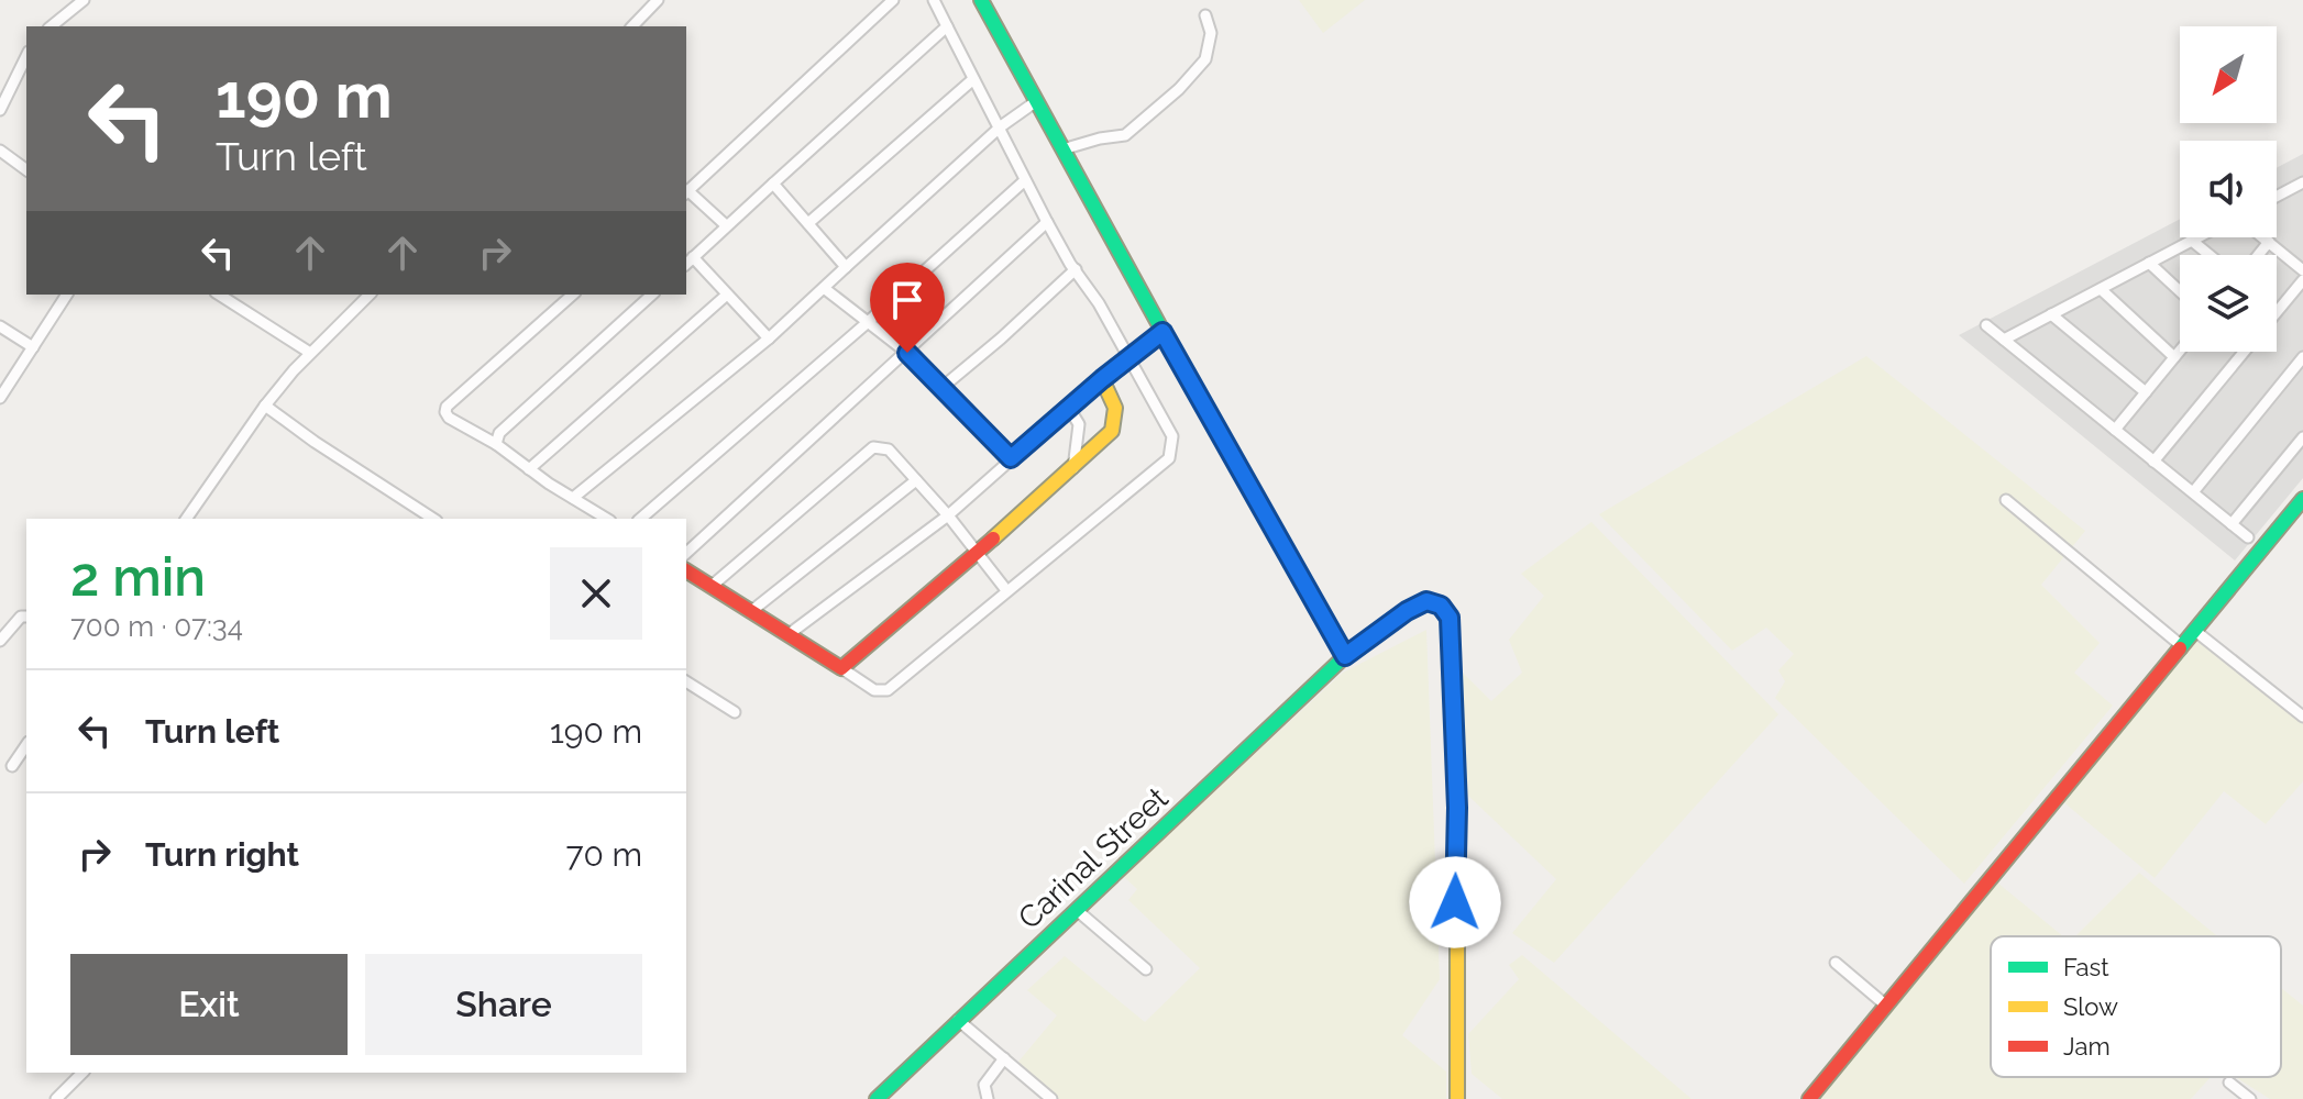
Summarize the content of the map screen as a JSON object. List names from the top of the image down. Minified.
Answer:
{"streets":{"street":["Carinal Street"]},"legend":["Fast","Slow","Jam"],"north":"bottom left","page":{"turn":["190 m","Turn left"],"heading":["2 min","700 m · 07:34"],"list":[{"name":"Turn left","value":"190 m"},{"name":"Turn right","value":"70 m"}],"buttons":["Exit","Share"]}}
